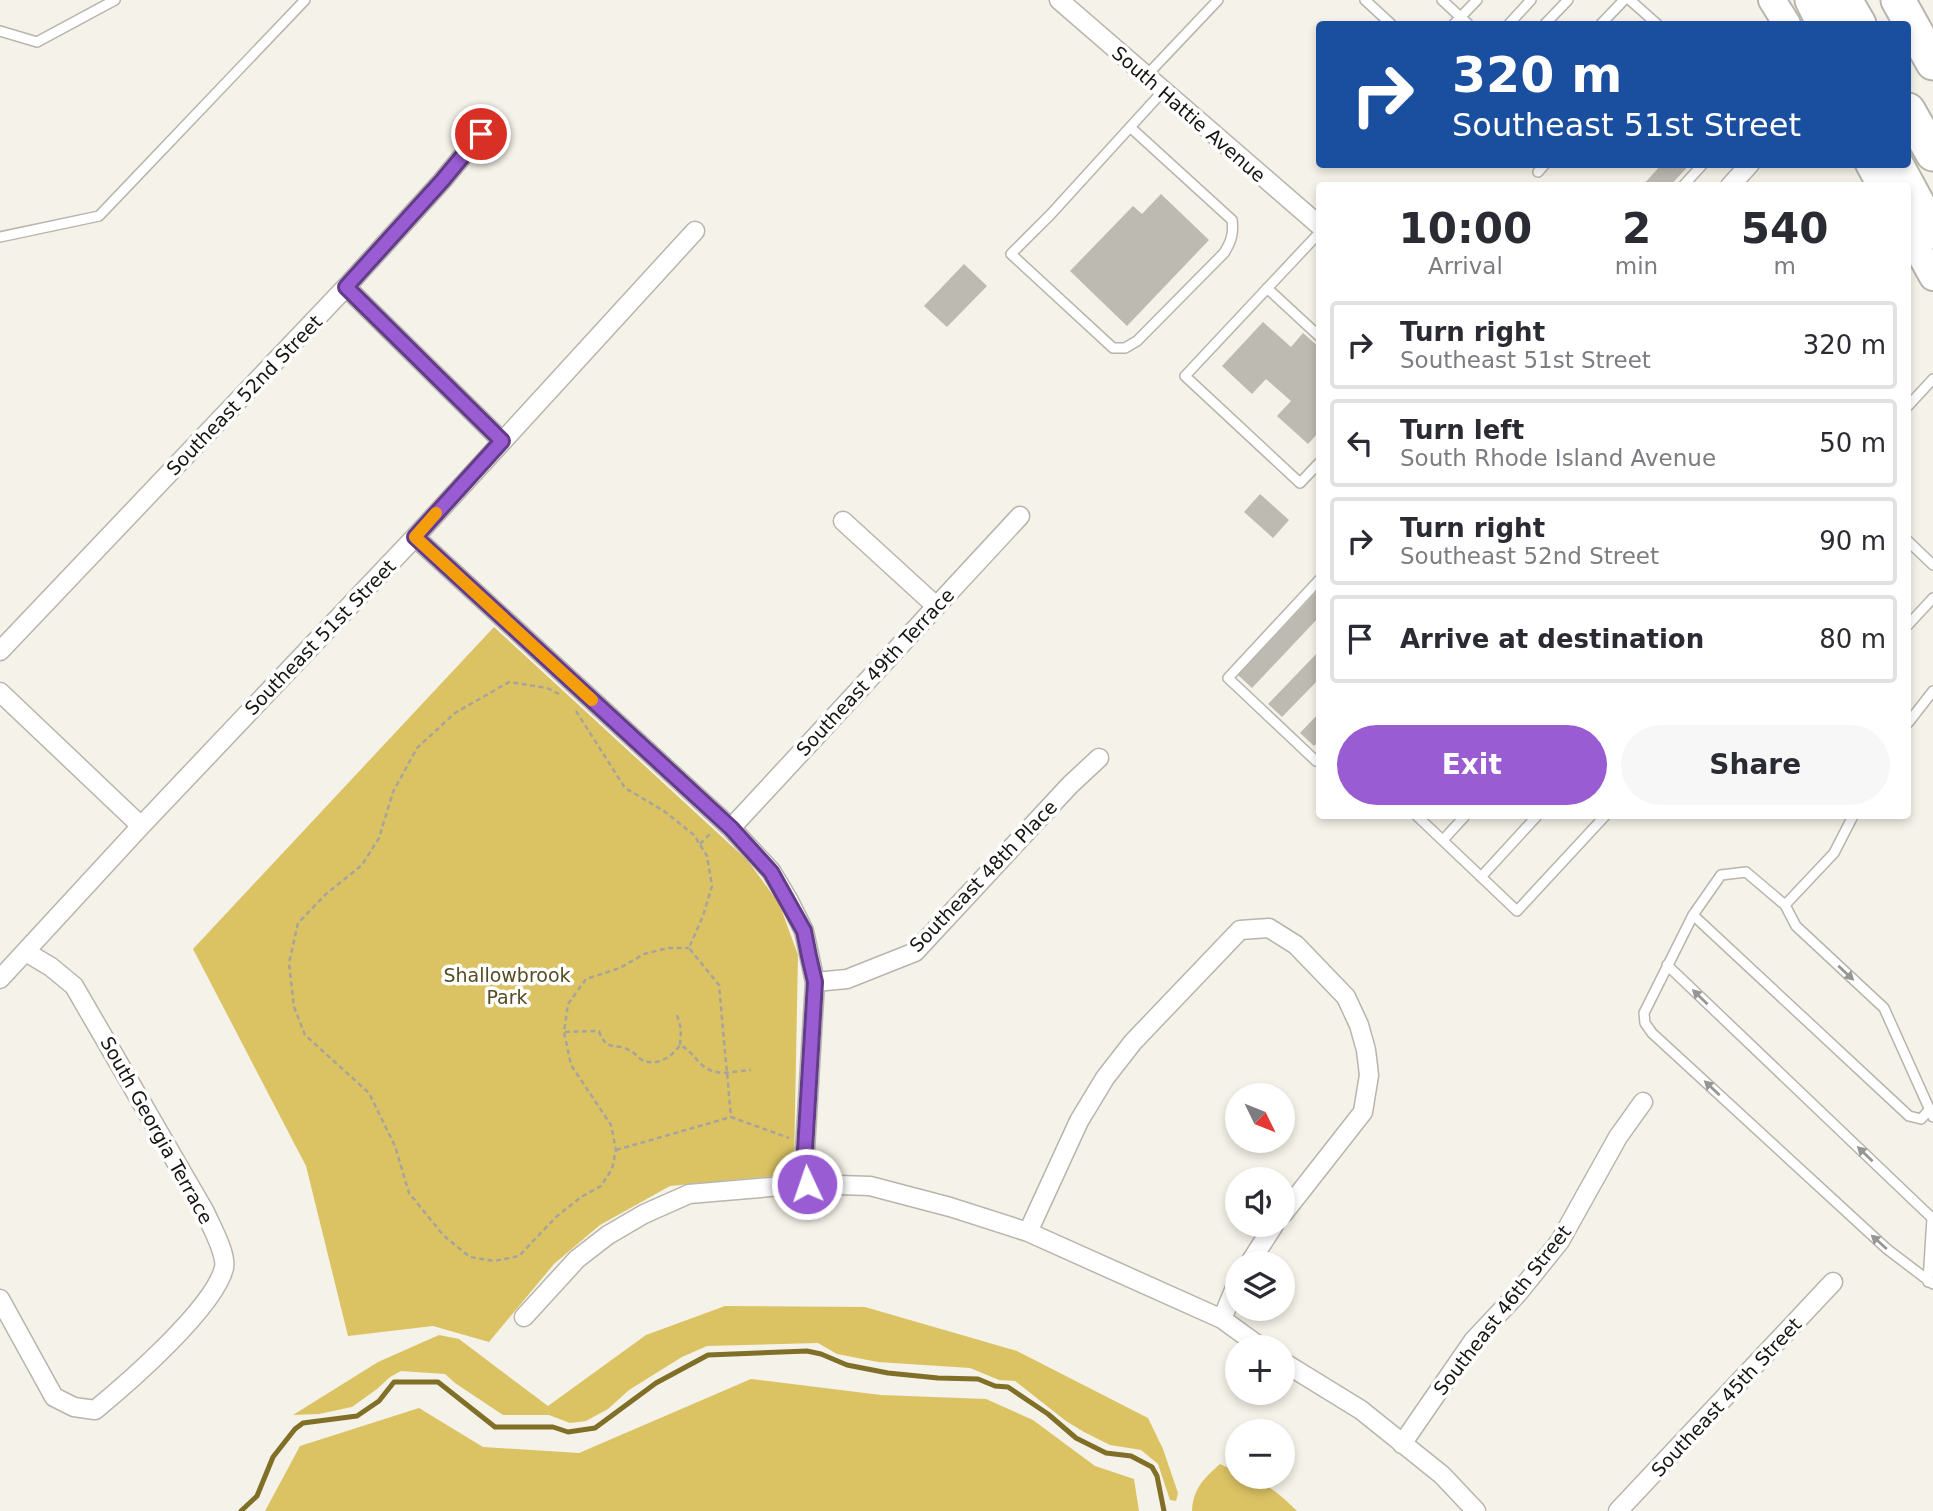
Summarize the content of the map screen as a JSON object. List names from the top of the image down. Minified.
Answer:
{"streets":{"street":["South Hattie Avenue","Southeast 52nd Street","Southeast 51st Street","Southeast 49th Terrace","Southeast 48th Place","South Georgia Terrace","Southeast 46th Street","Southeast 45th Street"]},"crossings":[["Southeast 51st Street","South Georgia Terrace"]],"parks":["Shallowbrook Park"],"north":"bottom right","page":{"turn":["320 m","Southeast 51st Street"],"eta":["10:00","Arrival","2","min","540","m"],"list":[{"name":"Turn right","note":"Southeast 51st Street","value":"320 m"},{"name":"Turn left","note":"South Rhode Island Avenue","value":"50 m"},{"name":"Turn right","note":"Southeast 52nd Street","value":"90 m"},{"name":"Arrive at destination","value":"80 m"}],"buttons":["Exit","Share"],"map_buttons":["+","−"]}}
